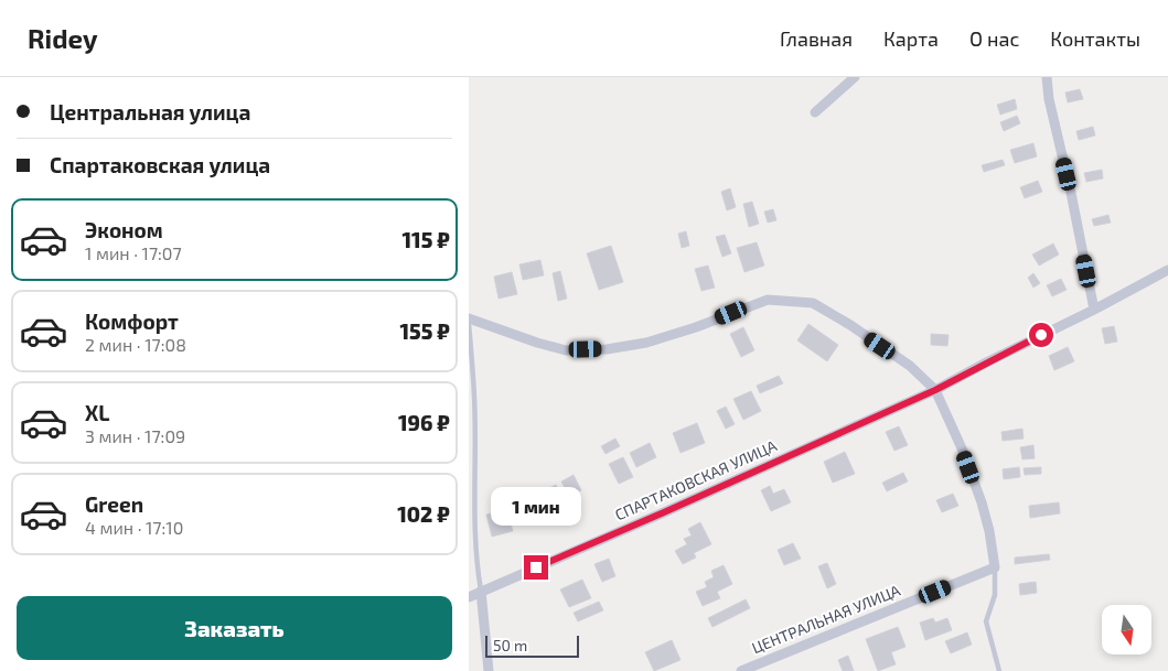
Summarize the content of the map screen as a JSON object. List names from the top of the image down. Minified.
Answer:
{"streets":{"street":["СПАРТАКОВСКАЯ УЛИЦА","ЦЕНТРАЛЬНАЯ УЛИЦА"]},"scale_bar":"50 m","north":"bottom","page":{"header":"Ridey","nav":["Главная","Карта","О нас","Контакты"],"banner":["Центральная улица","Спартаковская улица"],"list":[{"name":"Эконом","note":"1 мин · 17:07","value":"115 ₽"},{"name":"Комфорт","note":"2 мин · 17:08","value":"155 ₽"},{"name":"XL","note":"3 мин · 17:09","value":"196 ₽"},{"name":"Green","note":"4 мин · 17:10","value":"102 ₽"}],"bubble":"1 мин","buttons":"Заказать","scale":"50 m"}}
